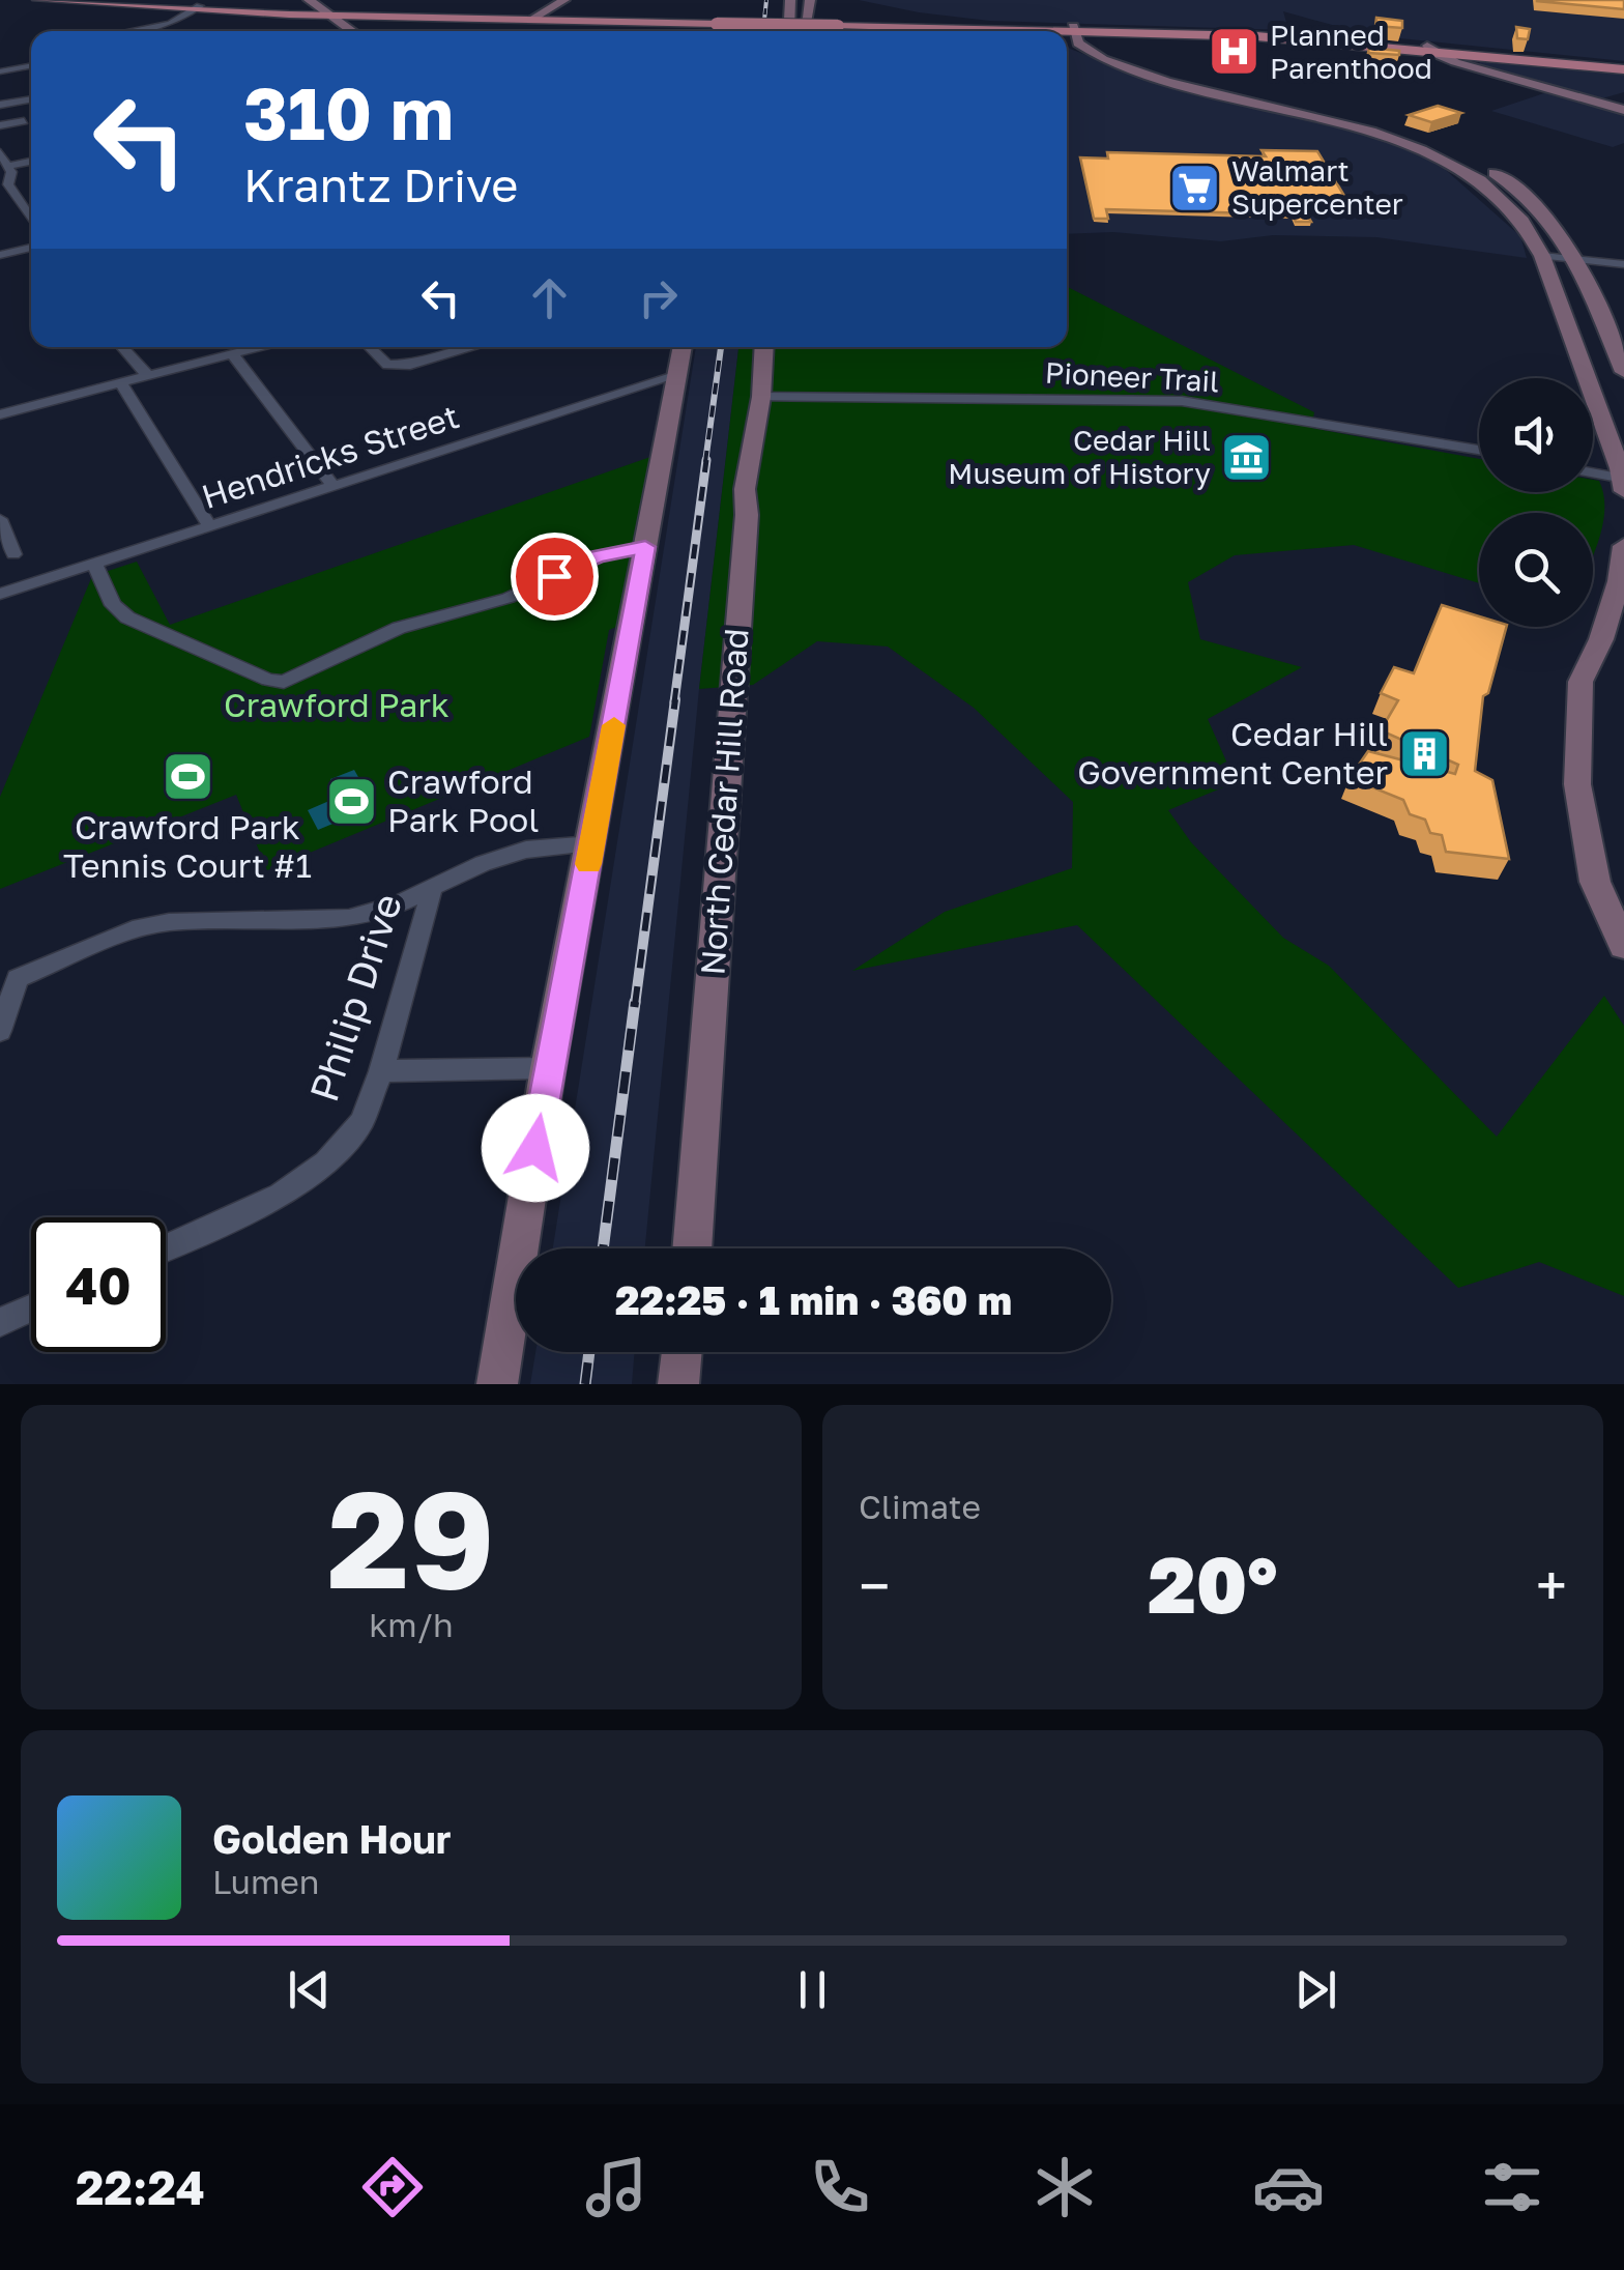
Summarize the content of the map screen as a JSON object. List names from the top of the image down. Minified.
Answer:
{"streets":{"street":["Pioneer Trail","Hendricks Street","North Cedar Hill Road","Philip Drive"]},"crossings":[["Pioneer Trail","North Cedar Hill Road"]],"parks":["Crawford Park"],"places":{"hospital":["Planned Parenthood"],"supermarket":["Walmart Supercenter"],"museum":["Cedar Hill Museum of History"],"building":["Cedar Hill Government Center"],"sports":["Crawford Park Tennis Court #1","Crawford Park Pool"]},"page":{"turn":["310 m","Krantz Drive"],"limit":"40","trip":"22:25 · 1 min · 360 m","tile":[["29","km/h"],"Climate"],"heat":["−","20°","+"],"song":["Golden Hour","Lumen"],"tabs":"22:24"}}
